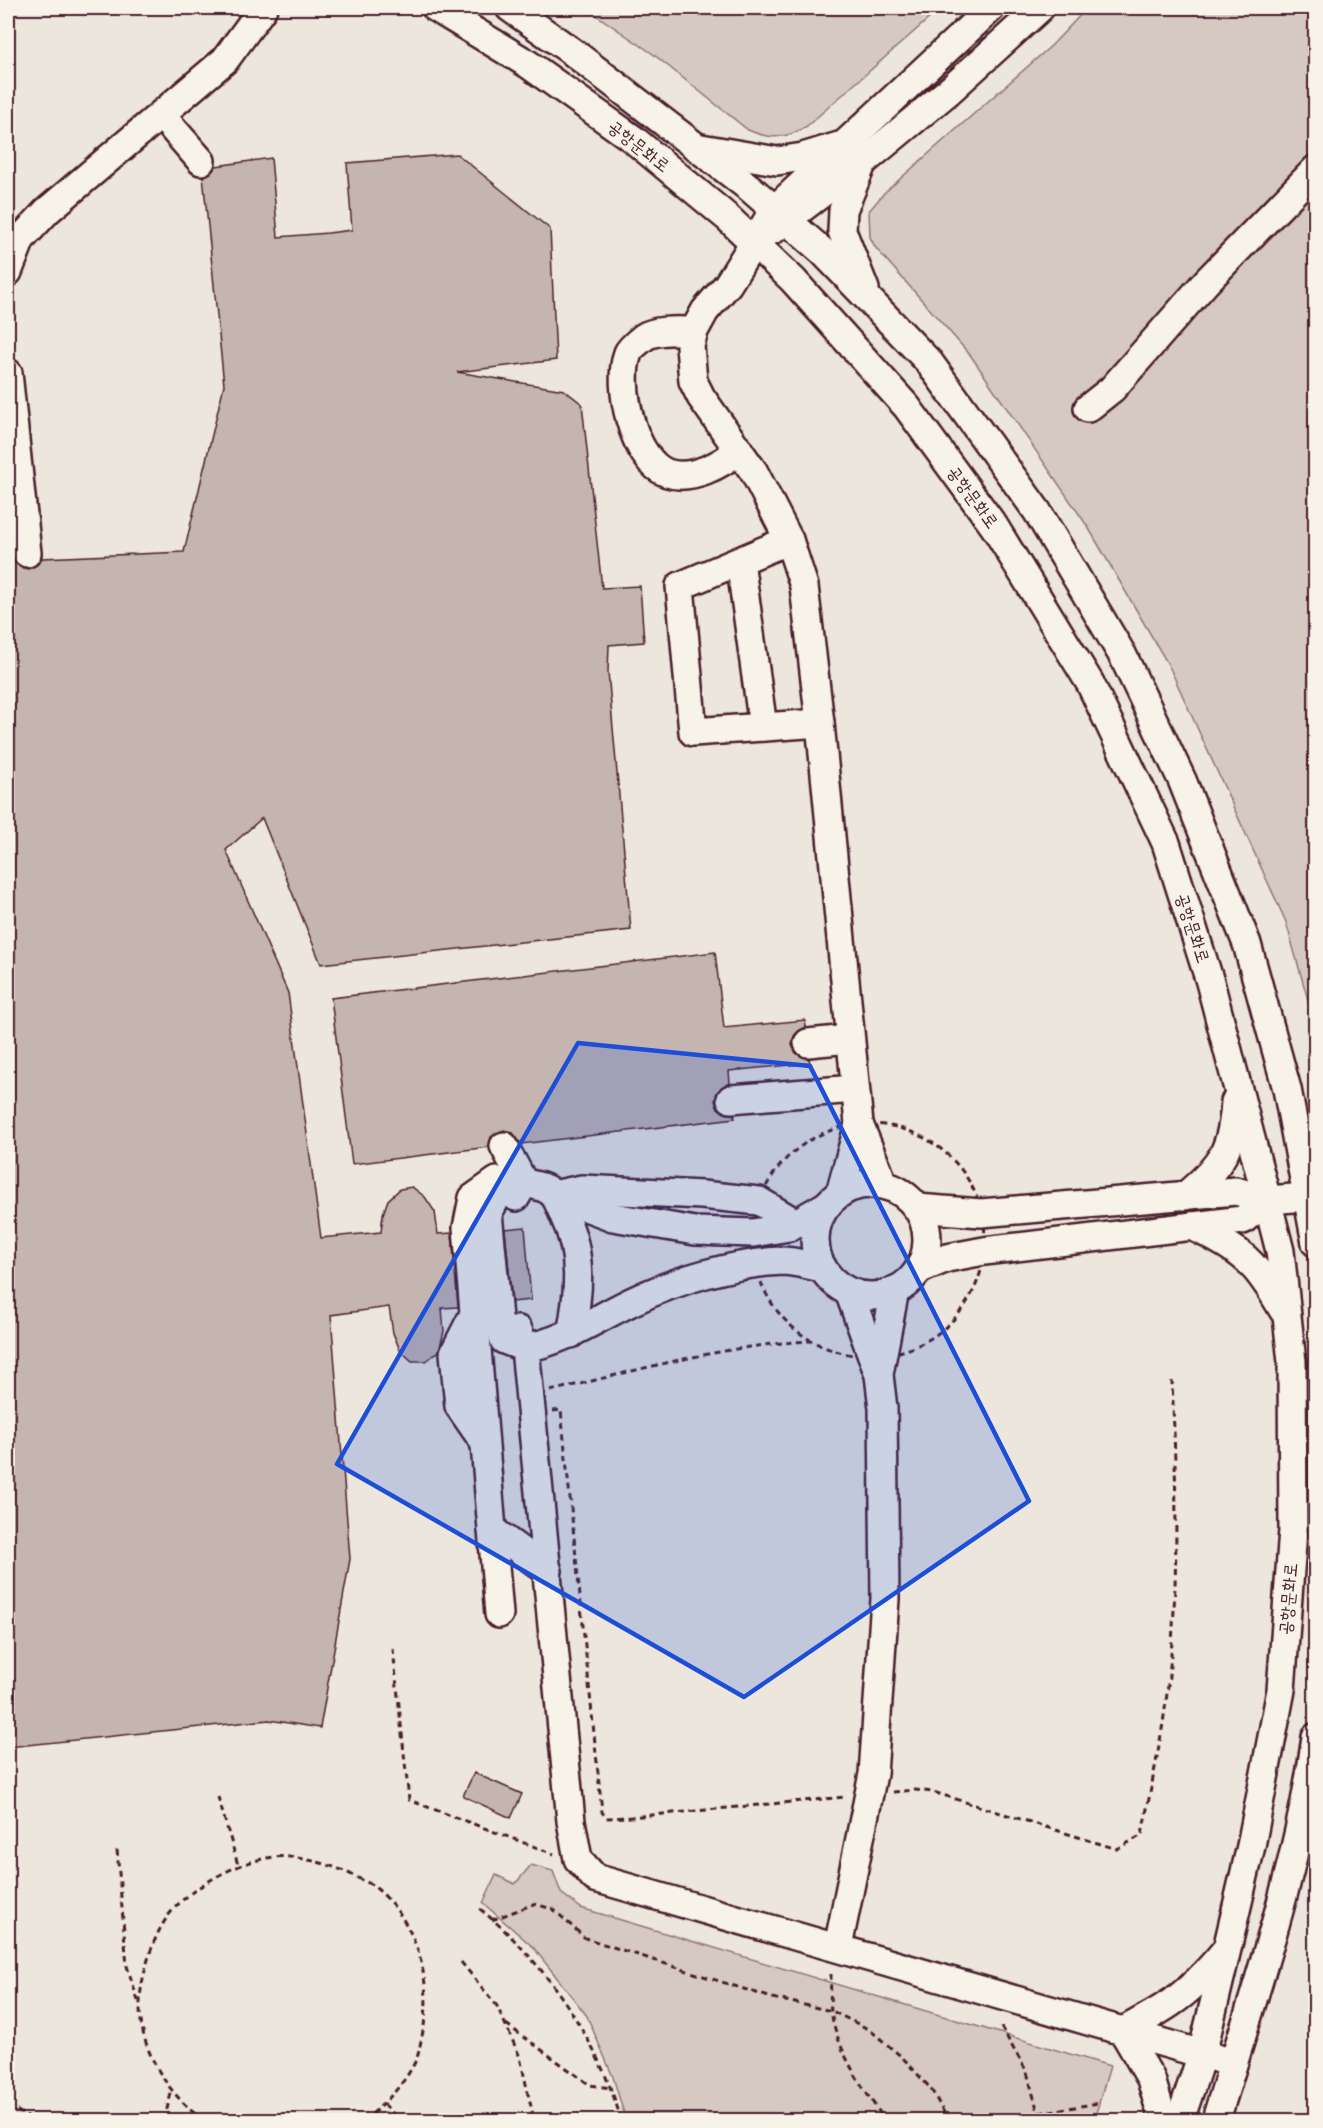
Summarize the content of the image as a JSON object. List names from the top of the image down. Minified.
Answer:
{"streets":{"street":["공항문화로"]}}
